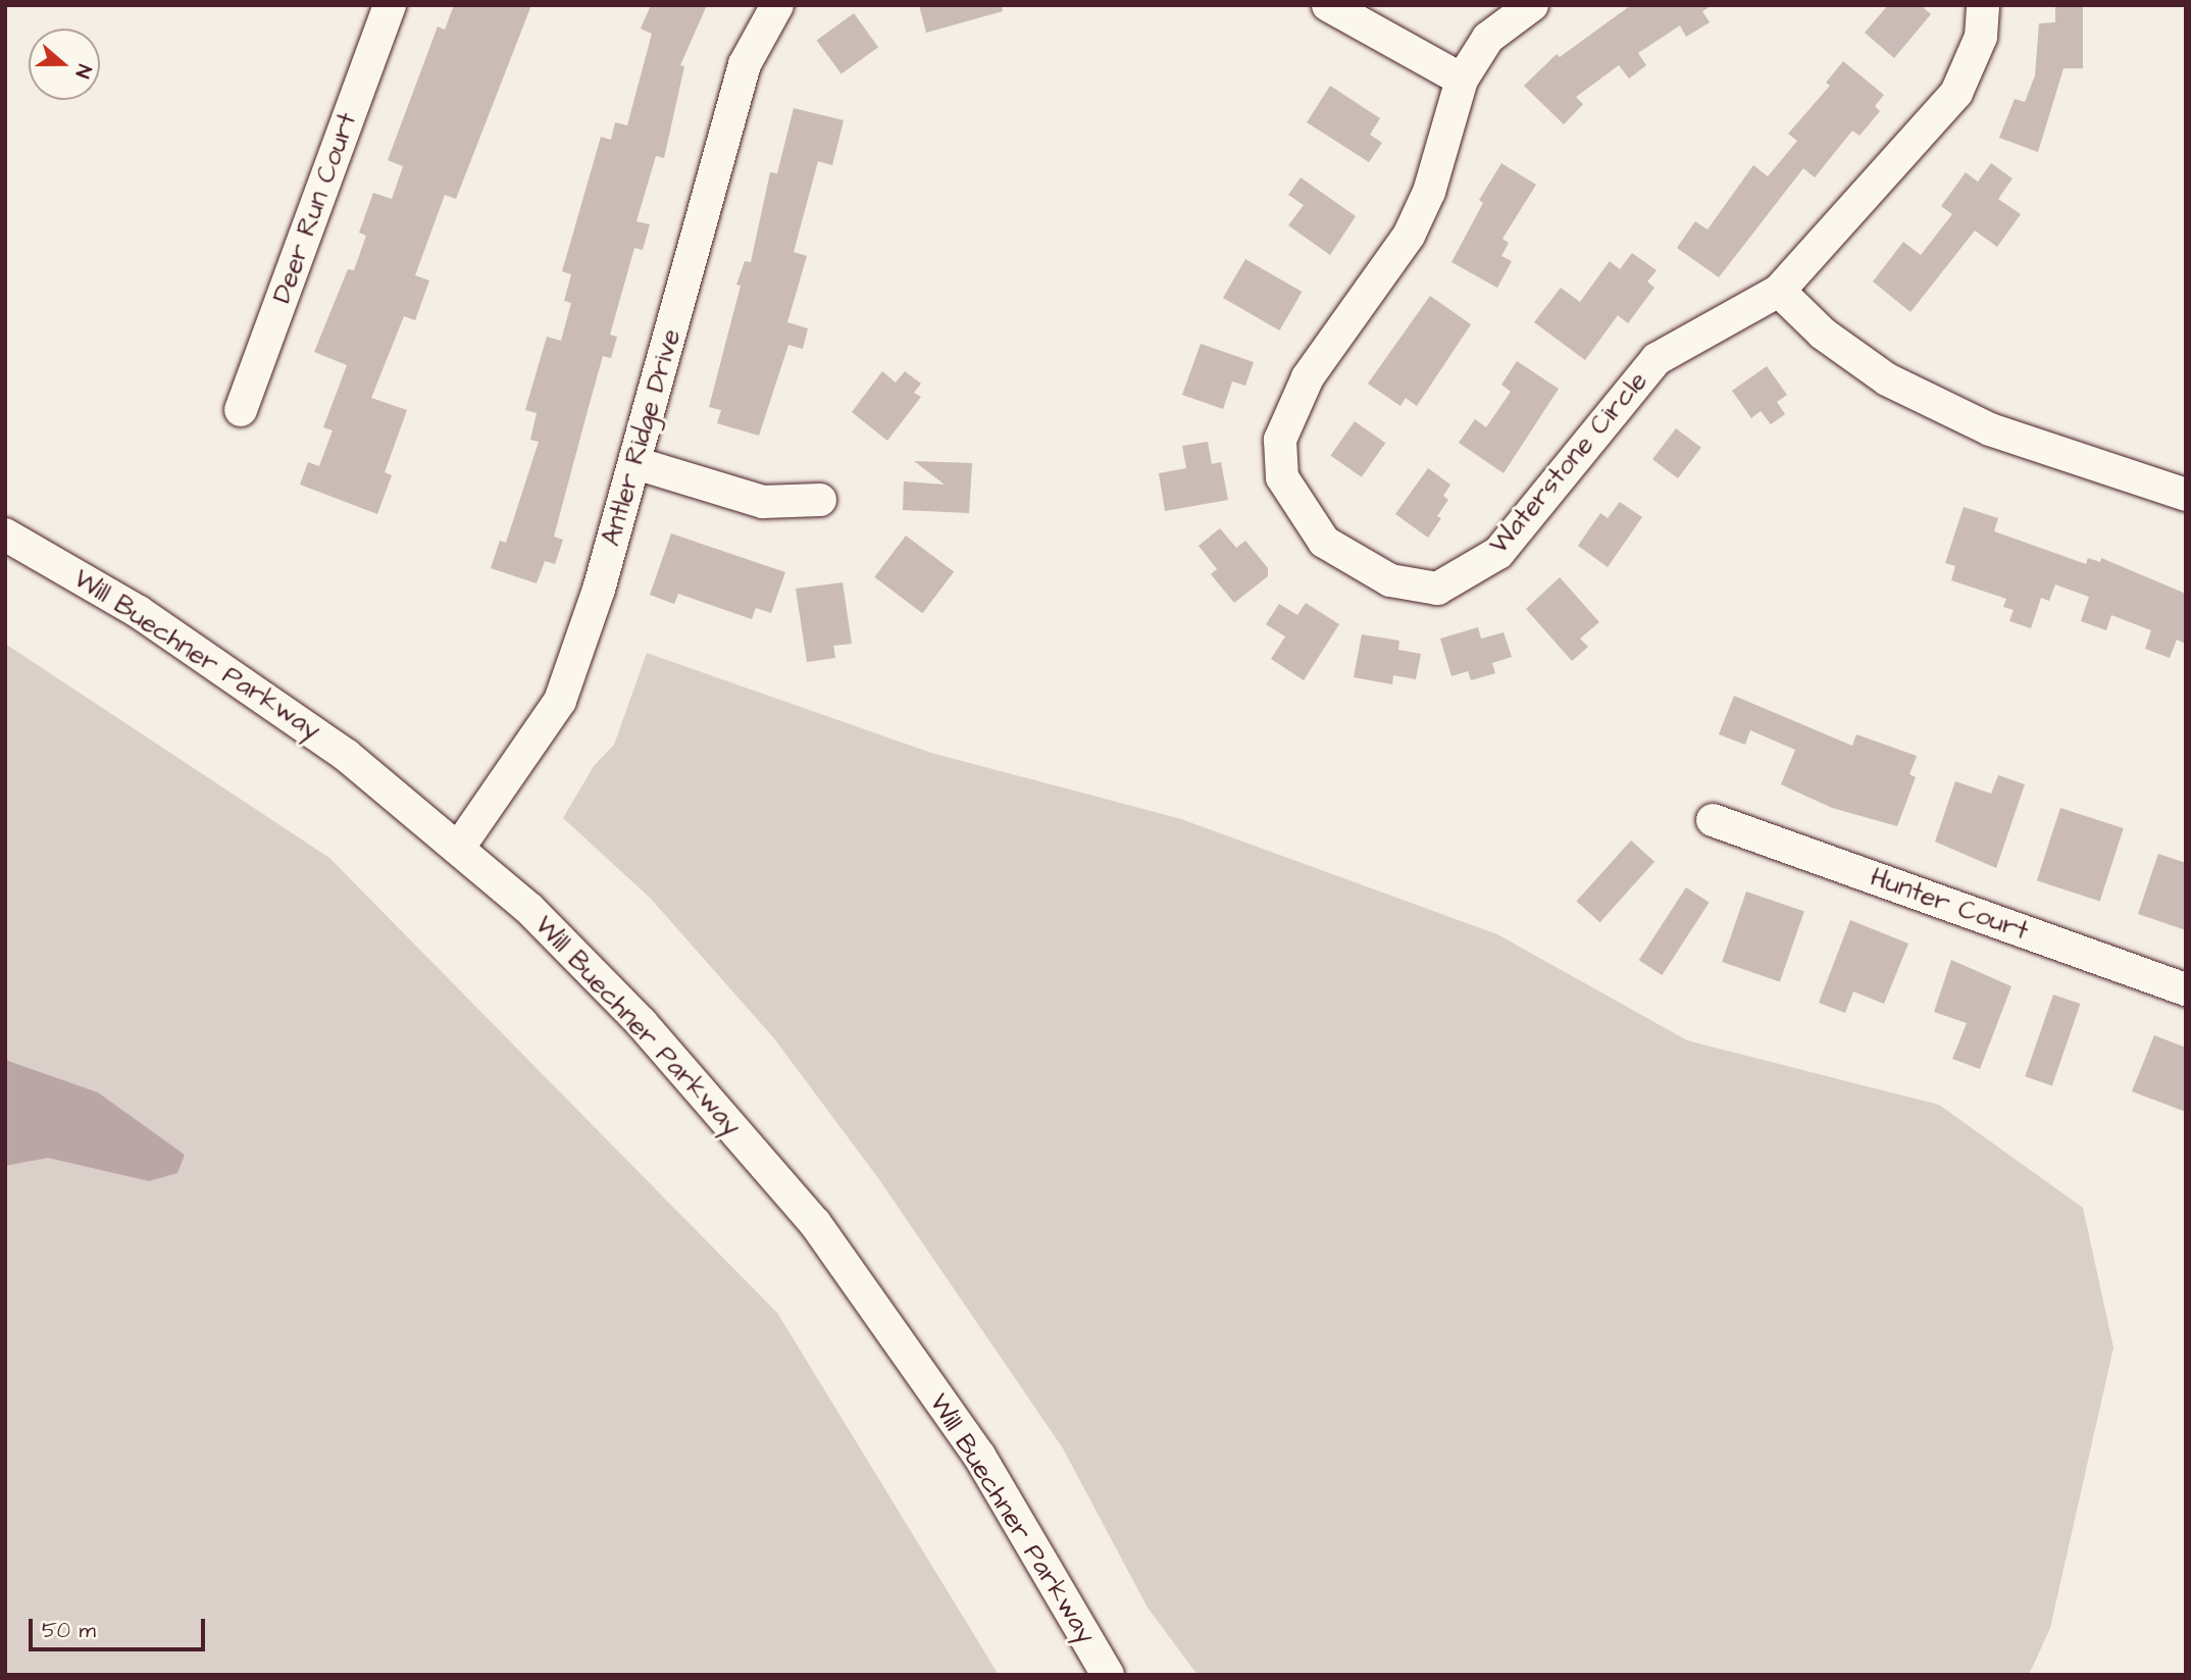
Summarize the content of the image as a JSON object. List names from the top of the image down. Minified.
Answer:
{"streets":{"street":["Deer Run Court","Antler Ridge Drive","Waterstone Circle","Will Buechner Parkway","Hunter Court"]},"crossings":[["Antler Ridge Drive","Will Buechner Parkway"]],"scale_bar":"50 m","north":"right"}
